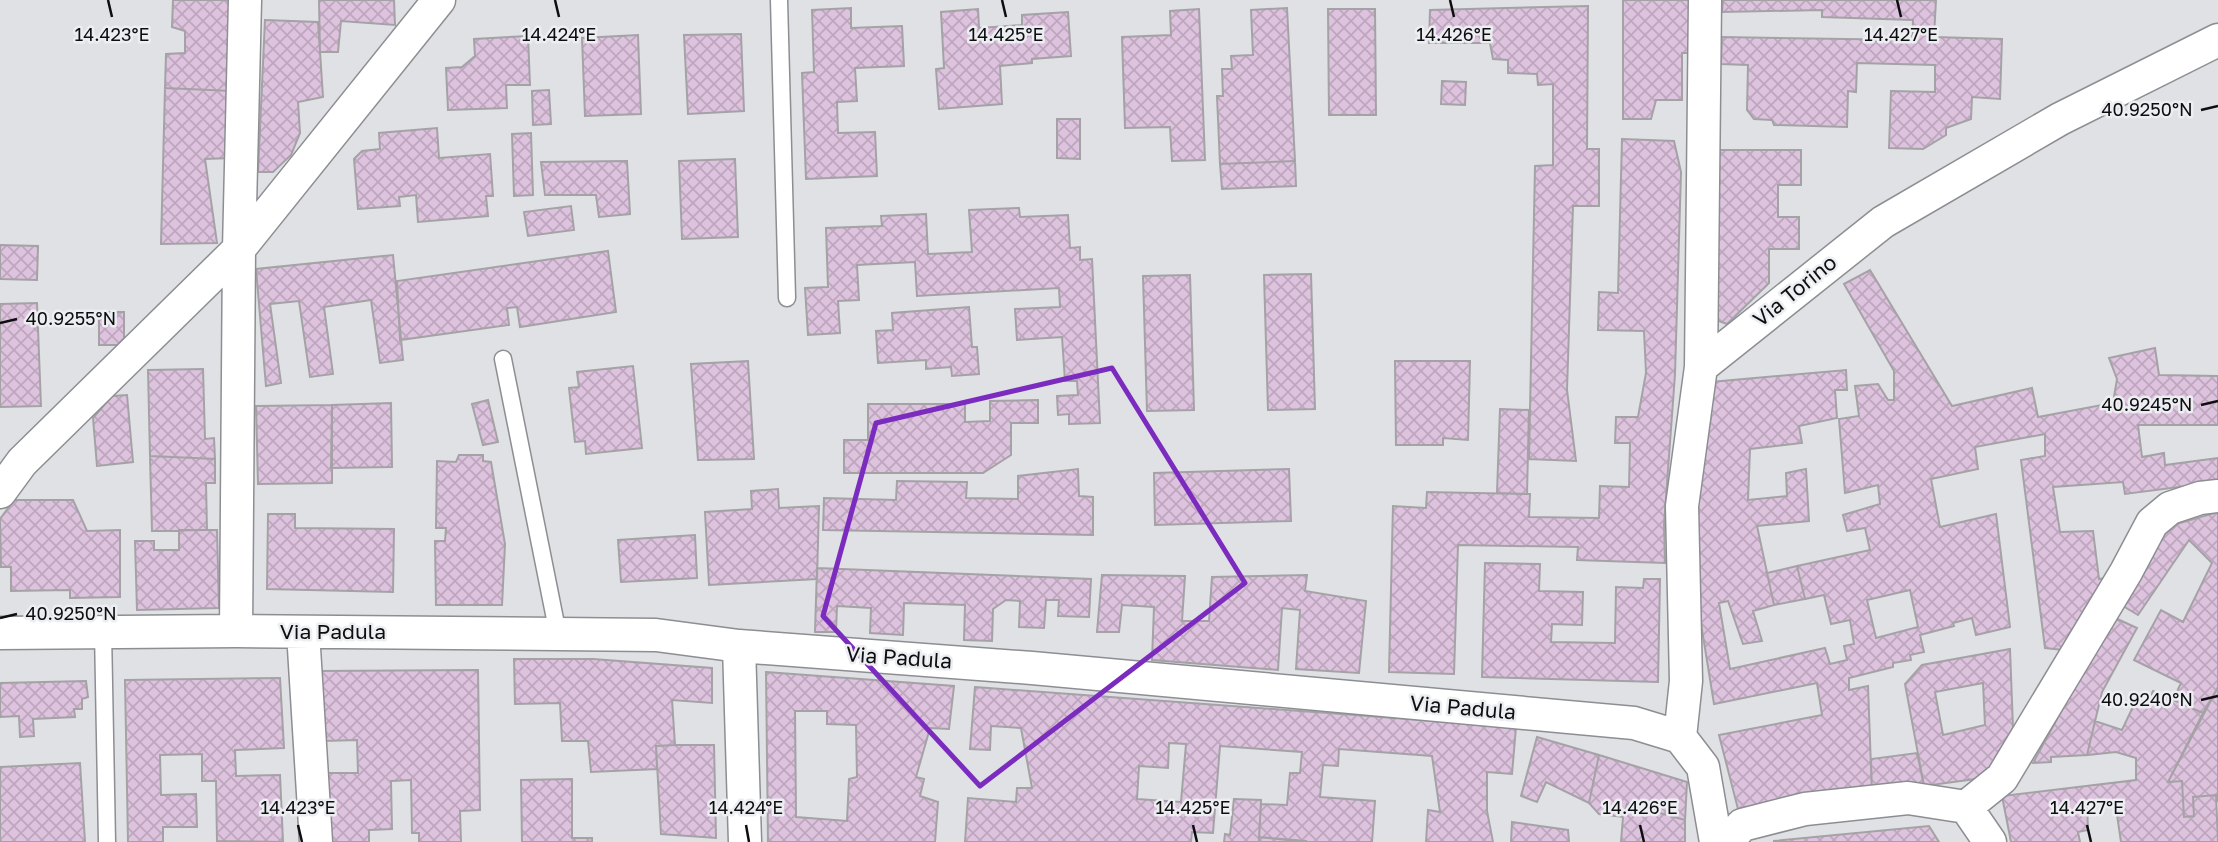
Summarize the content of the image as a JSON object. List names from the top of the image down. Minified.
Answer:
{"streets":{"street":["Via Torino","Via Padula"]},"coordinates":["14.423°E","14.424°E","14.425°E","14.426°E","14.427°E","40.9250°N","40.9255°N","40.9245°N","40.9240°N"]}
